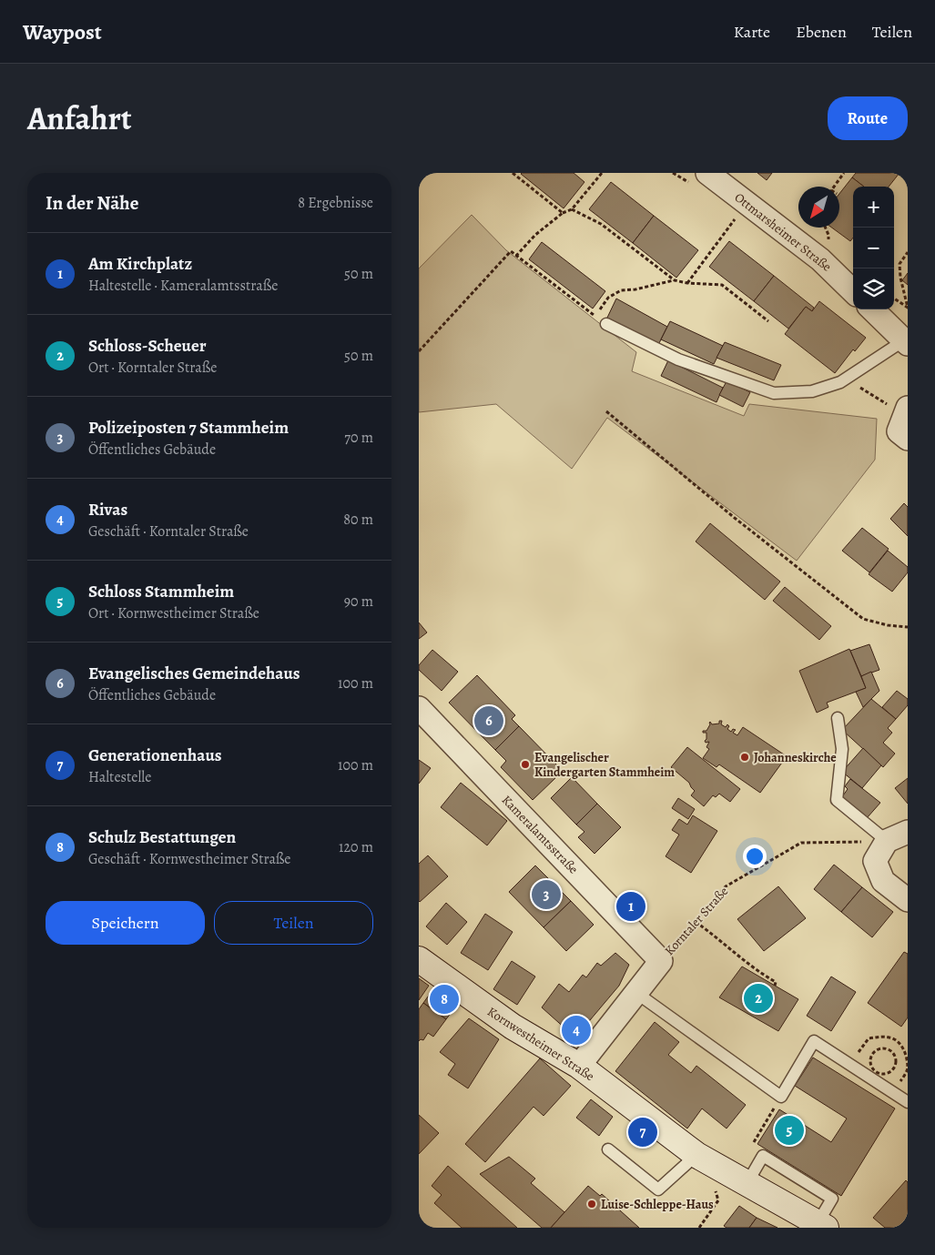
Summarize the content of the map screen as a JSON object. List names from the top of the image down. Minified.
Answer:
{"streets":{"street":["Ottmarsheimer Straße","Kameralamtsstraße","Korntaler Straße","Kornwestheimer Straße"]},"crossings":[["Kameralamtsstraße","Korntaler Straße"],["Korntaler Straße","Kornwestheimer Straße"]],"places":["Johanneskirche","Evangelischer Kindergarten Stammheim","Luise-Schleppe-Haus"],"north":"bottom left","page":{"header":"Waypost","nav":["Karte","Ebenen","Teilen"],"title":"Anfahrt","buttons":["Route",["Speichern","Teilen"]],"heading":["In der Nähe","8 Ergebnisse"],"map_buttons":["+","−"],"list":[{"mark":"1","name":"Am Kirchplatz","note":"Haltestelle · Kameralamtsstraße","value":"50 m"},{"mark":"2","name":"Schloss-Scheuer","note":"Ort · Korntaler Straße","value":"50 m"},{"mark":"3","name":"Polizeiposten 7 Stammheim","note":"Öffentliches Gebäude","value":"70 m"},{"mark":"4","name":"Rivas","note":"Geschäft · Korntaler Straße","value":"80 m"},{"mark":"5","name":"Schloss Stammheim","note":"Ort · Kornwestheimer Straße","value":"90 m"},{"mark":"6","name":"Evangelisches Gemeindehaus","note":"Öffentliches Gebäude","value":"100 m"},{"mark":"7","name":"Generationenhaus","note":"Haltestelle","value":"100 m"},{"mark":"8","name":"Schulz Bestattungen","note":"Geschäft · Kornwestheimer Straße","value":"120 m"}],"pins":["6","3","1","2","8","4","5","7"]}}
